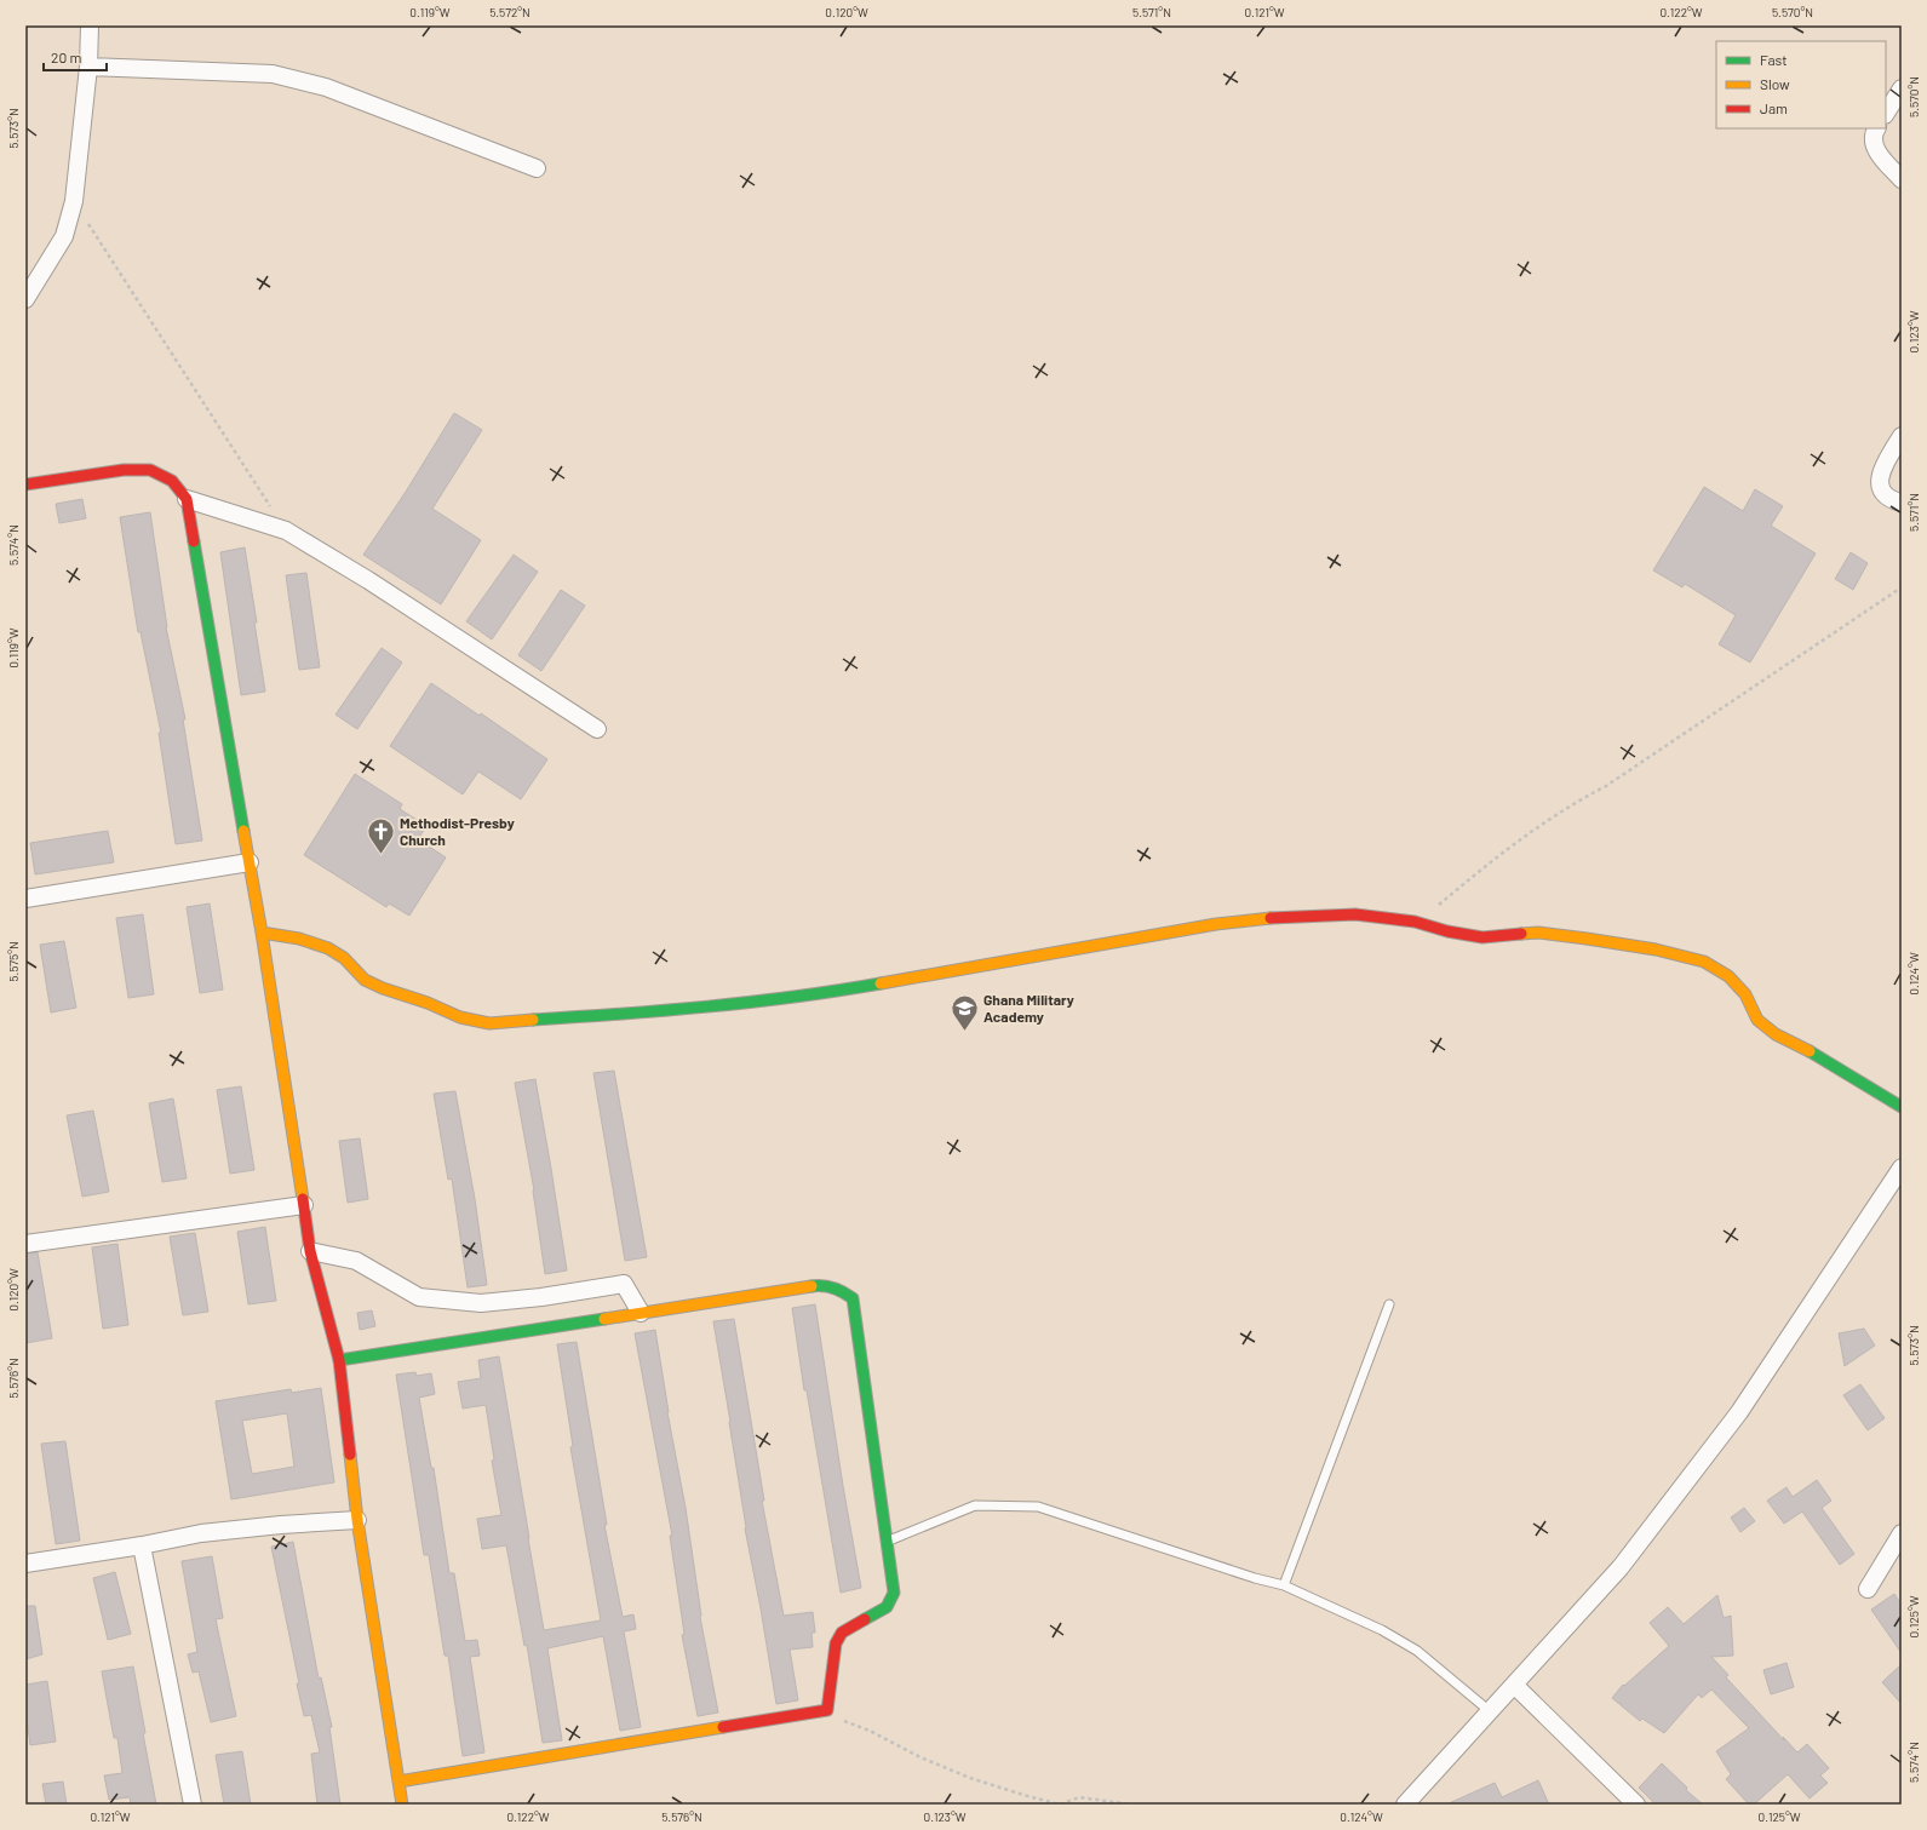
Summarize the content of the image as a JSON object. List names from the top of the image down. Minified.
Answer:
{"places":{"church":["Methodist-Presby Church"],"school or university":["Ghana Military Academy"]},"legend":["Fast","Slow","Jam"],"scale_bar":"20 m","coordinates":["0.119°W","5.572°N","0.120°W","5.571°N","0.121°W","0.122°W","5.570°N","5.573°N","0.123°W","5.574°N","5.575°N","0.124°W","5.576°N","0.125°W"]}
